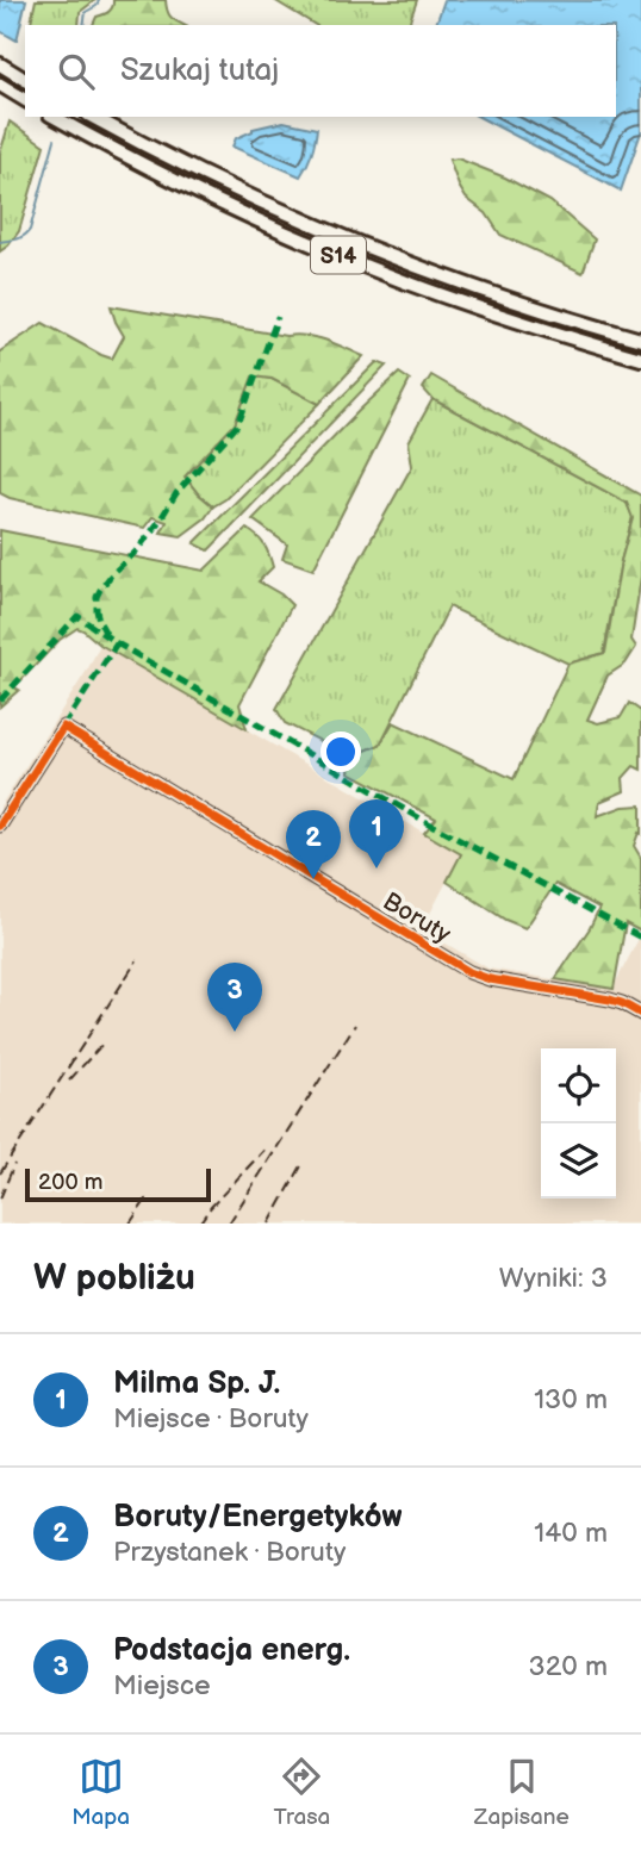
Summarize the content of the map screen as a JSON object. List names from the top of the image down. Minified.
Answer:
{"streets":{"highway":["S14"],"street":["Boruty"]},"scale_bar":"200 m","page":{"search":"Szukaj tutaj","pins":["1","2","3"],"scale":"200 m","heading":["W pobliżu","Wyniki: 3"],"list":[{"mark":"1","name":"Milma Sp. J.","note":"Miejsce · Boruty","value":"130 m"},{"mark":"2","name":"Boruty/Energetyków","note":"Przystanek · Boruty","value":"140 m"},{"mark":"3","name":"Podstacja energ.","note":"Miejsce","value":"320 m"}],"nav":["Mapa","Trasa","Zapisane"]}}
